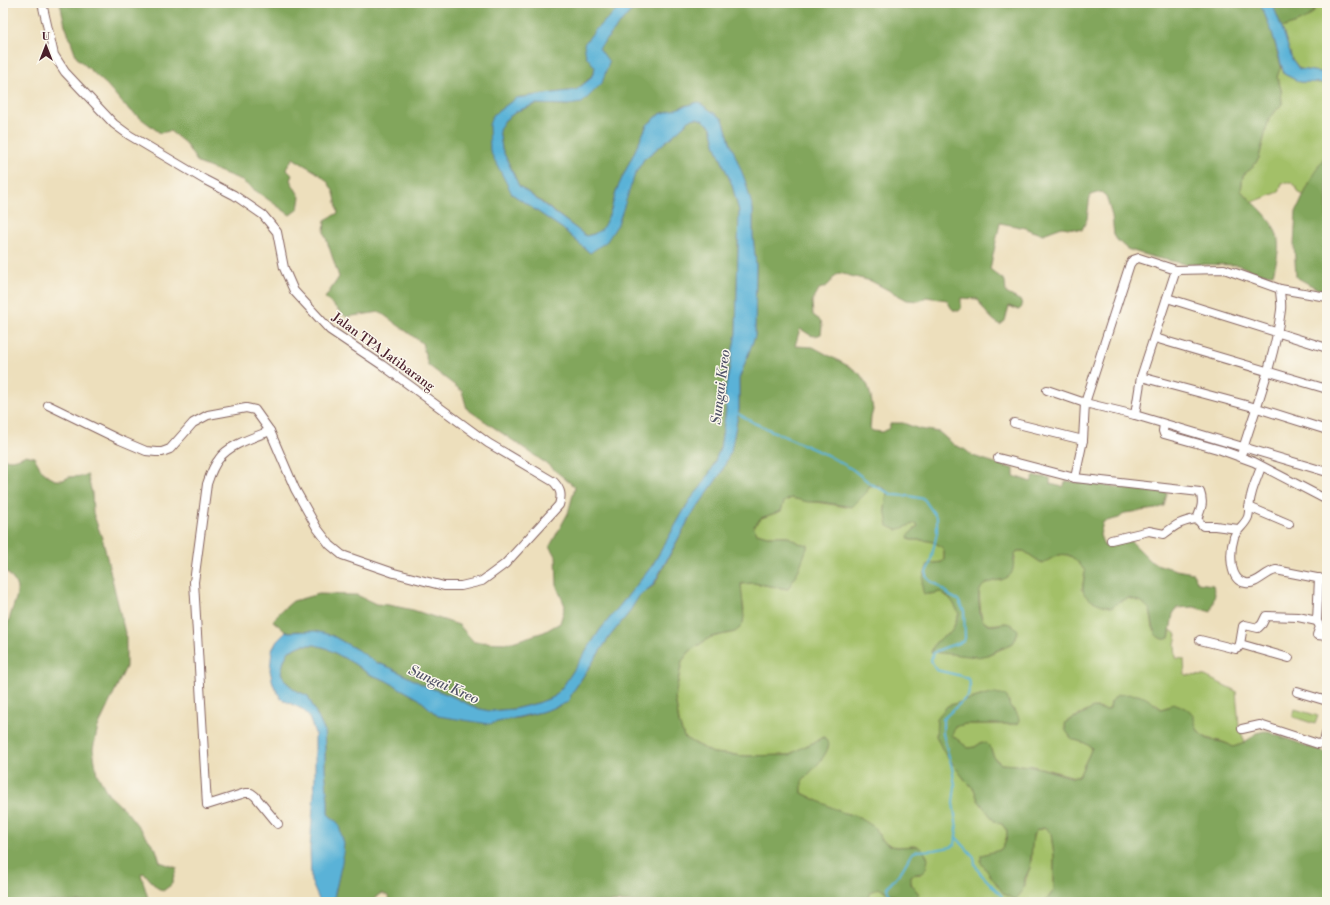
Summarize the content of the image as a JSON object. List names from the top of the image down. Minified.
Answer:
{"streets":{"street":["Jalan TPA Jatibarang"]},"water":["Sungai Kreo"],"north":"top"}
